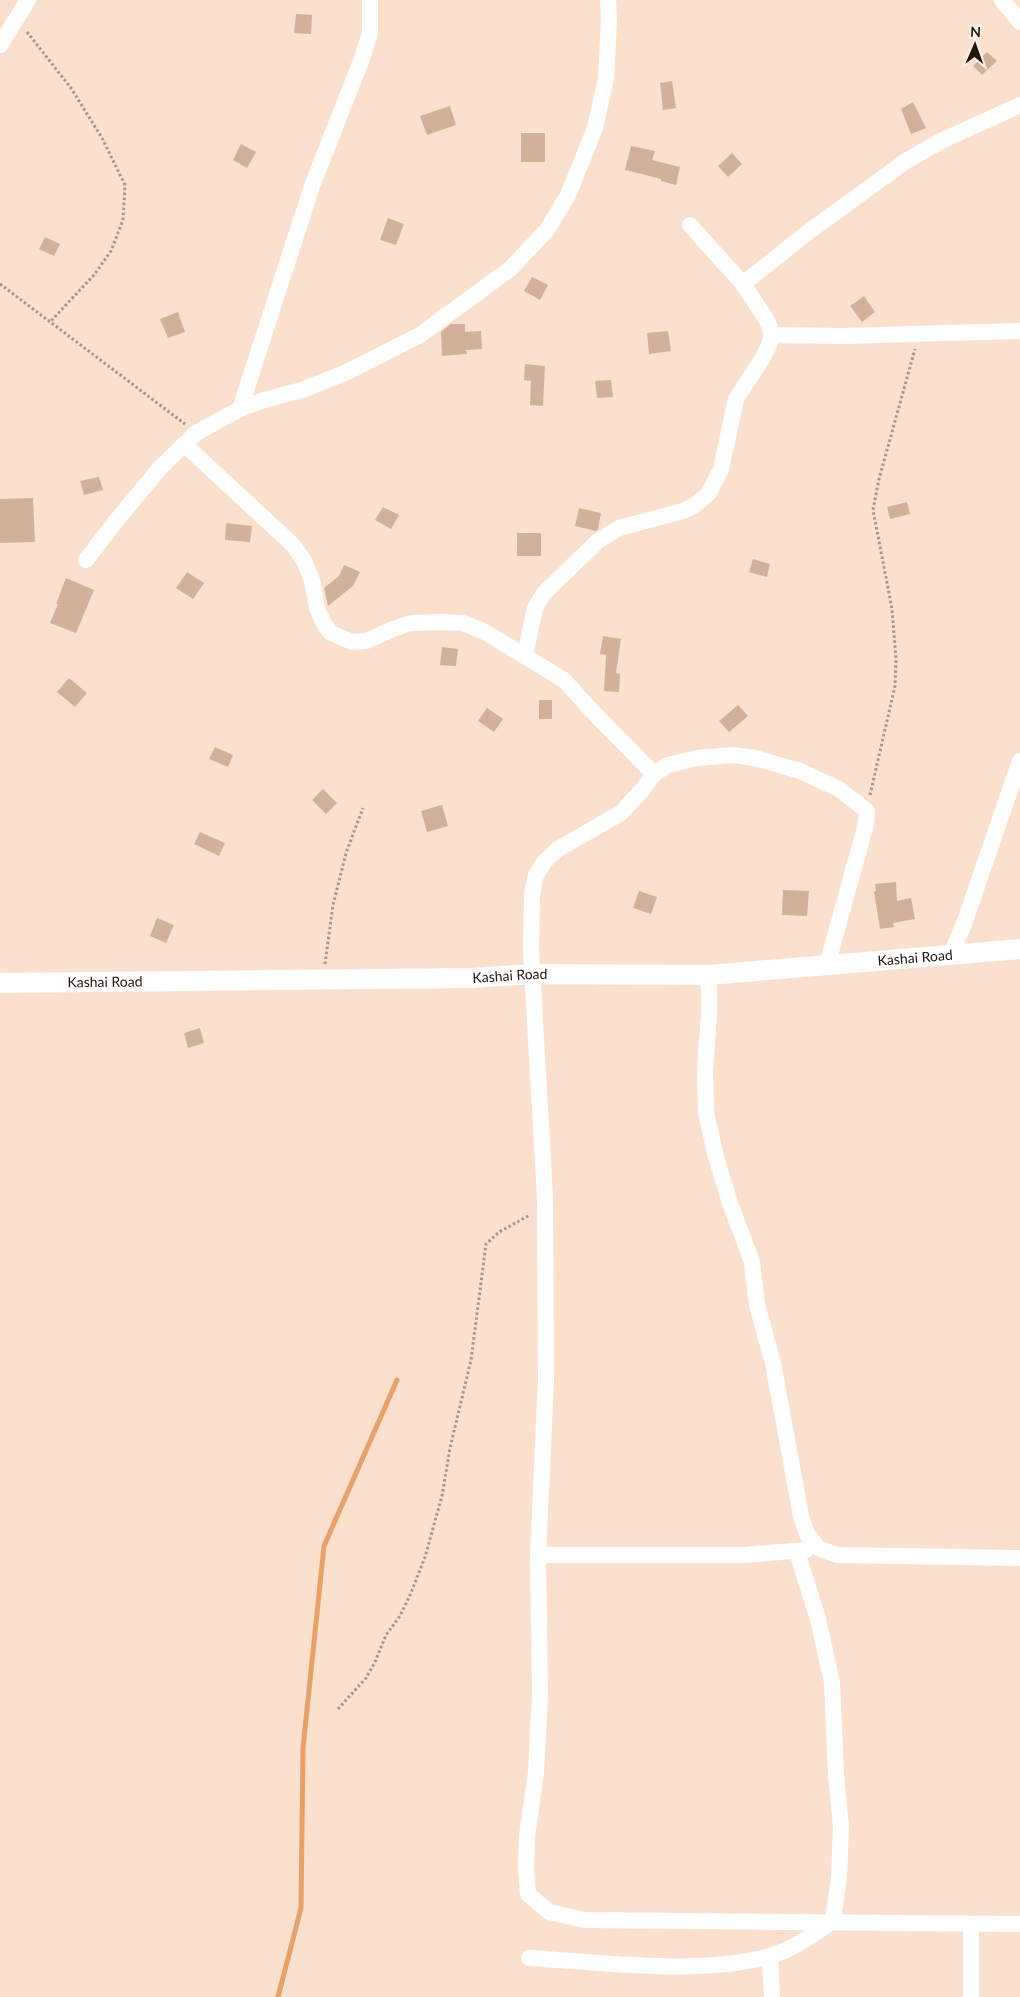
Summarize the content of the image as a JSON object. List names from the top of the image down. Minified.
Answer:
{"streets":{"street":["Kashai Road"]},"north":"top"}
